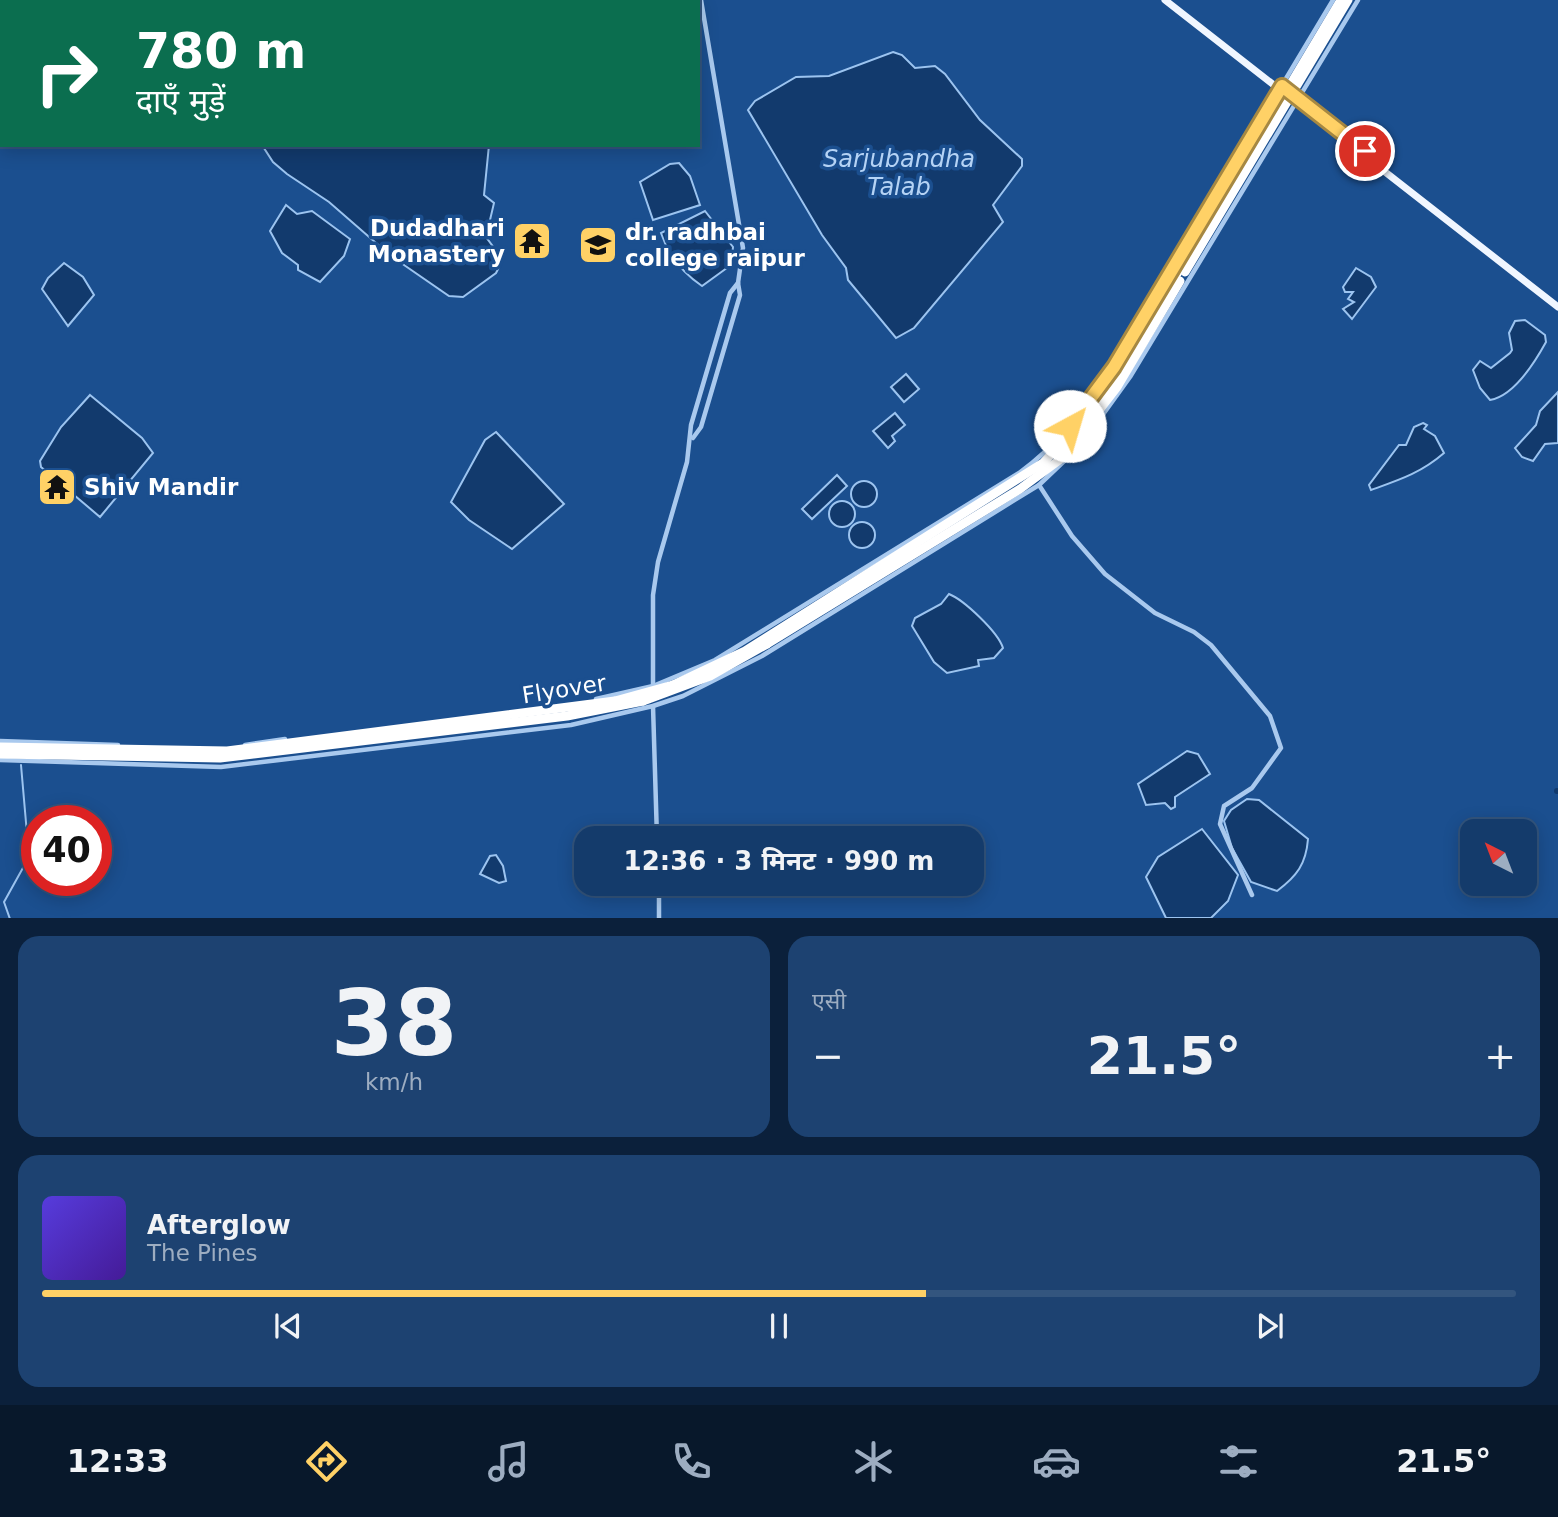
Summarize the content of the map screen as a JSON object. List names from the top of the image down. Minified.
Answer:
{"streets":{"highway":["Flyover"]},"water":["Sarjubandha Talab"],"places":{"temple":["Dudadhari Monastery","Shiv Mandir"],"school or university":["dr. radhbai college raipur"]},"north":"top left","page":{"turn":["780 m","दाएँ मुड़ें"],"limit":"40","trip":"12:36 · 3 मिनट · 990 m","tile":[["38","km/h"],"एसी"],"heat":["−","21.5°","+"],"song":["Afterglow","The Pines"],"tabs":["12:33","21.5°"]}}
